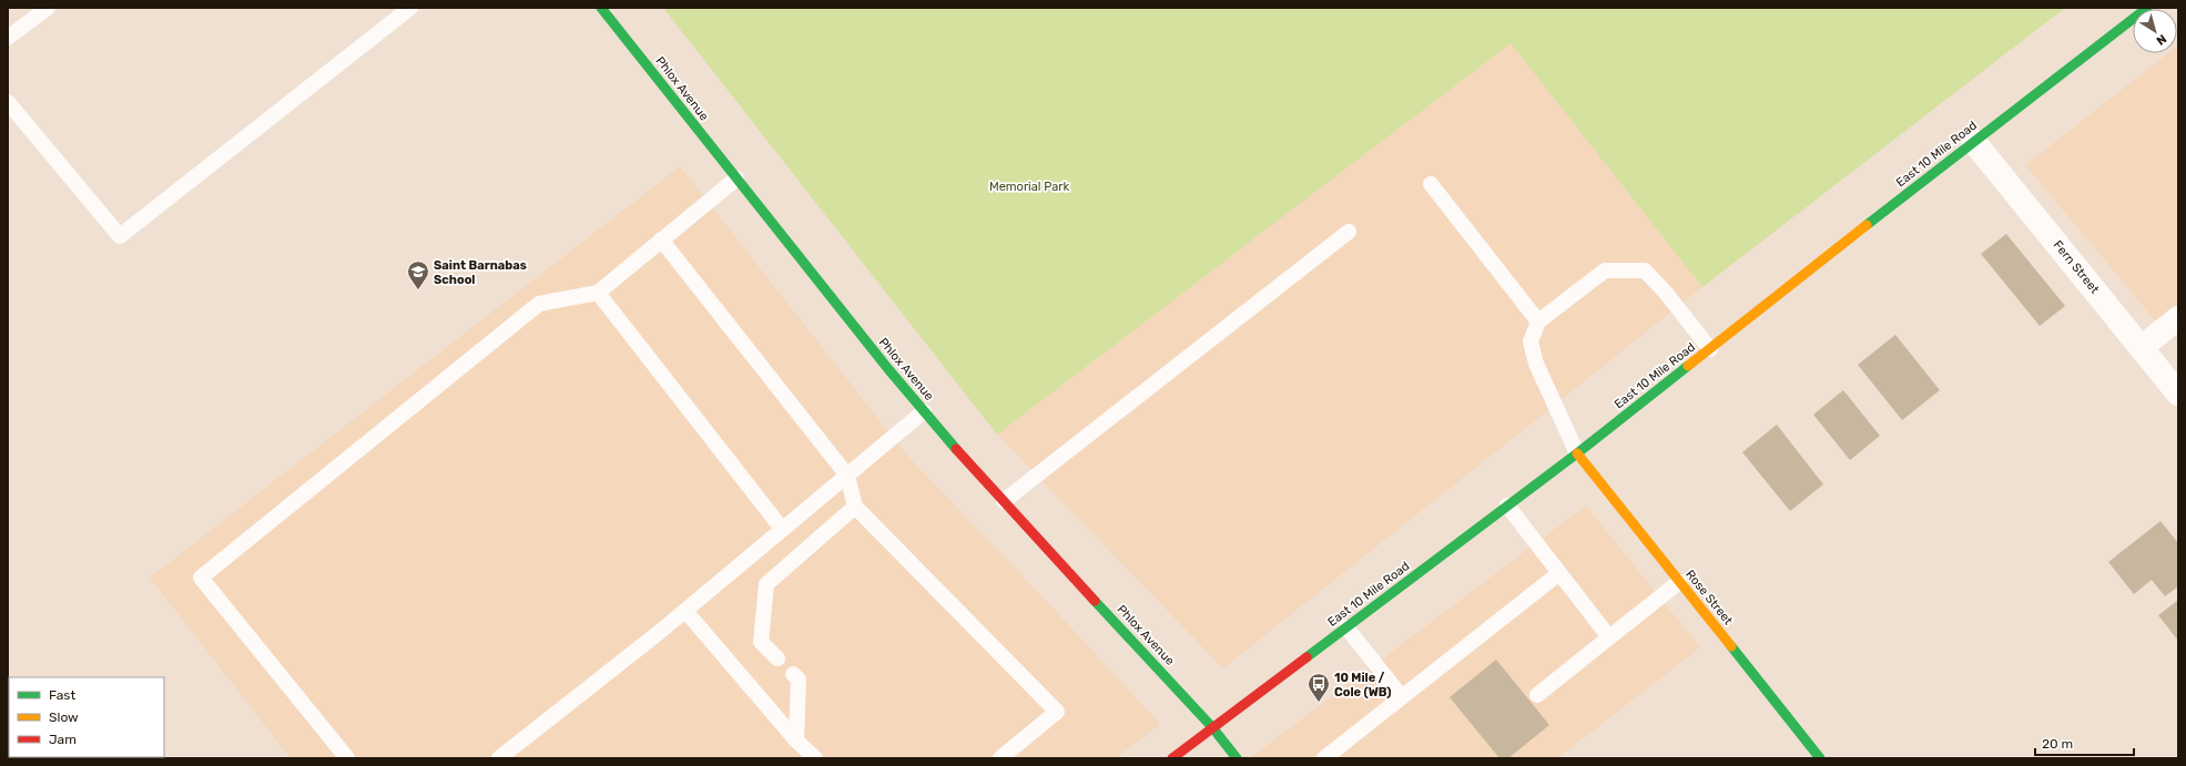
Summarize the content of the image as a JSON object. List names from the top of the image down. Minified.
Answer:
{"streets":{"street":["Phlox Avenue","East 10 Mile Road","Fern Street","Rose Street"]},"crossings":[["Phlox Avenue","East 10 Mile Road"],["East 10 Mile Road","Fern Street"],["East 10 Mile Road","Rose Street"]],"parks":["Memorial Park"],"places":{"school or university":["Saint Barnabas School"],"bus stop":["10 Mile / Cole (WB)"]},"legend":["Fast","Slow","Jam"],"scale_bar":"20 m","north":"bottom right"}
